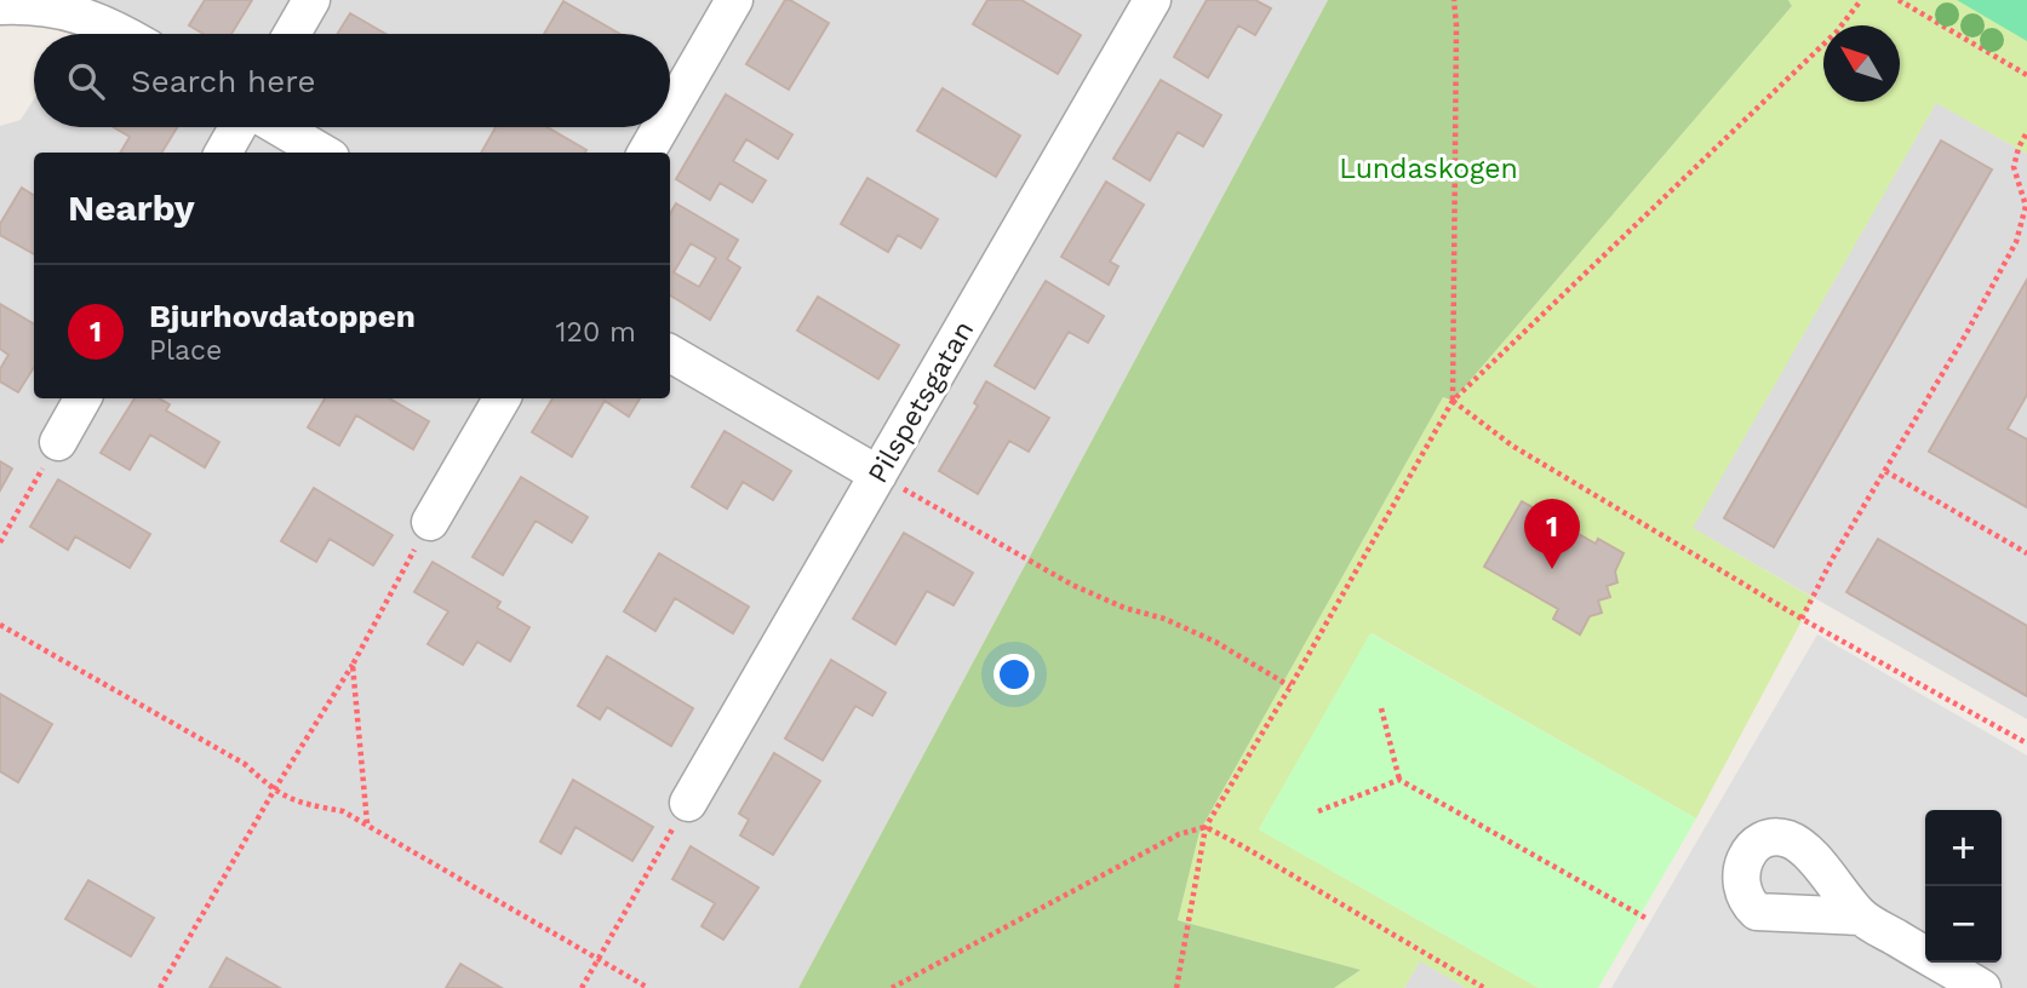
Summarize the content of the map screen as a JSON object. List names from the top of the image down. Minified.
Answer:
{"streets":{"street":["Pilspetsgatan"]},"parks":["Lundaskogen"],"north":"top left","page":{"search":"Search here","heading":"Nearby","list":[{"mark":"1","name":"Bjurhovdatoppen","note":"Place","value":"120 m"}],"pins":"1","map_buttons":["+","−"]}}
